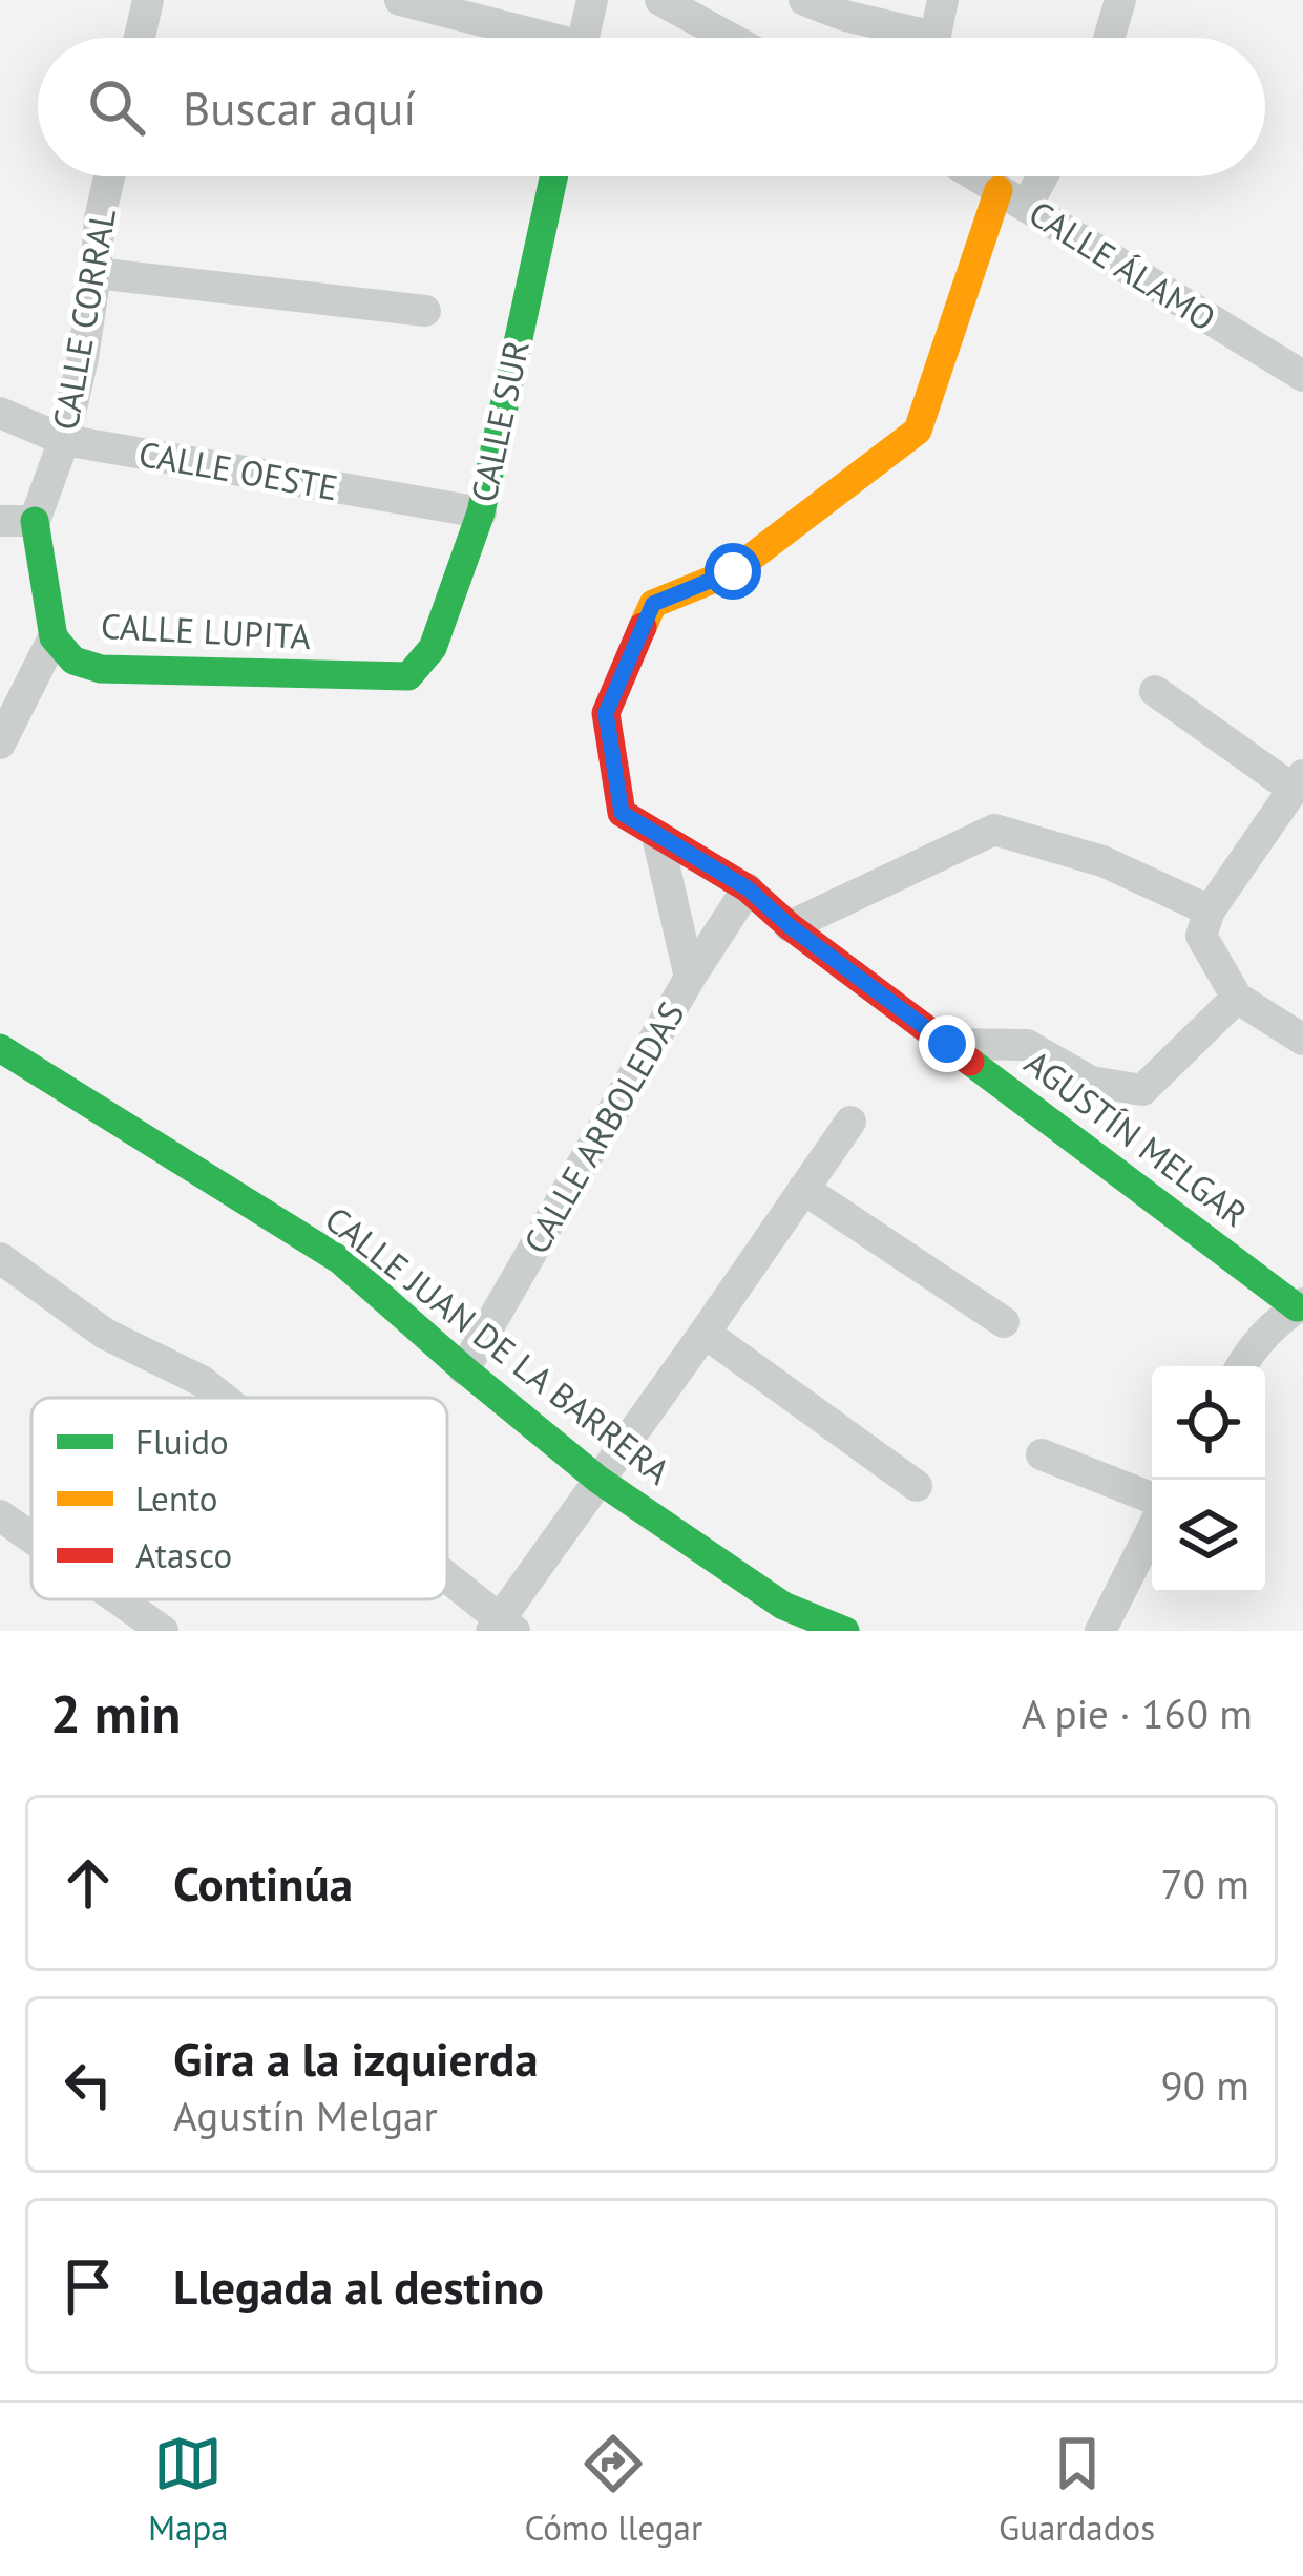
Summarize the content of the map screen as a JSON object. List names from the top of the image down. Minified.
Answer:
{"streets":{"street":["CALLE ÁLAMO","CALLE CORRAL","CALLE SUR","CALLE OESTE","CALLE LUPITA","CALLE ARBOLEDAS","AGUSTÍN MELGAR","CALLE JUAN DE LA BARRERA"]},"crossings":[["CALLE ÁLAMO","AGUSTÍN MELGAR"],["CALLE CORRAL","CALLE OESTE"],["CALLE CORRAL","CALLE LUPITA"],["CALLE SUR","CALLE OESTE"],["CALLE SUR","CALLE LUPITA"],["CALLE ARBOLEDAS","AGUSTÍN MELGAR"],["CALLE ARBOLEDAS","CALLE JUAN DE LA BARRERA"]],"legend":["Fluido","Lento","Atasco"],"page":{"search":"Buscar aquí","heading":["2 min","A pie · 160 m"],"list":[["Continúa","70 m"],["Gira a la izquierda","Agustín Melgar","90 m"],"Llegada al destino"],"nav":["Mapa","Cómo llegar","Guardados"]}}
